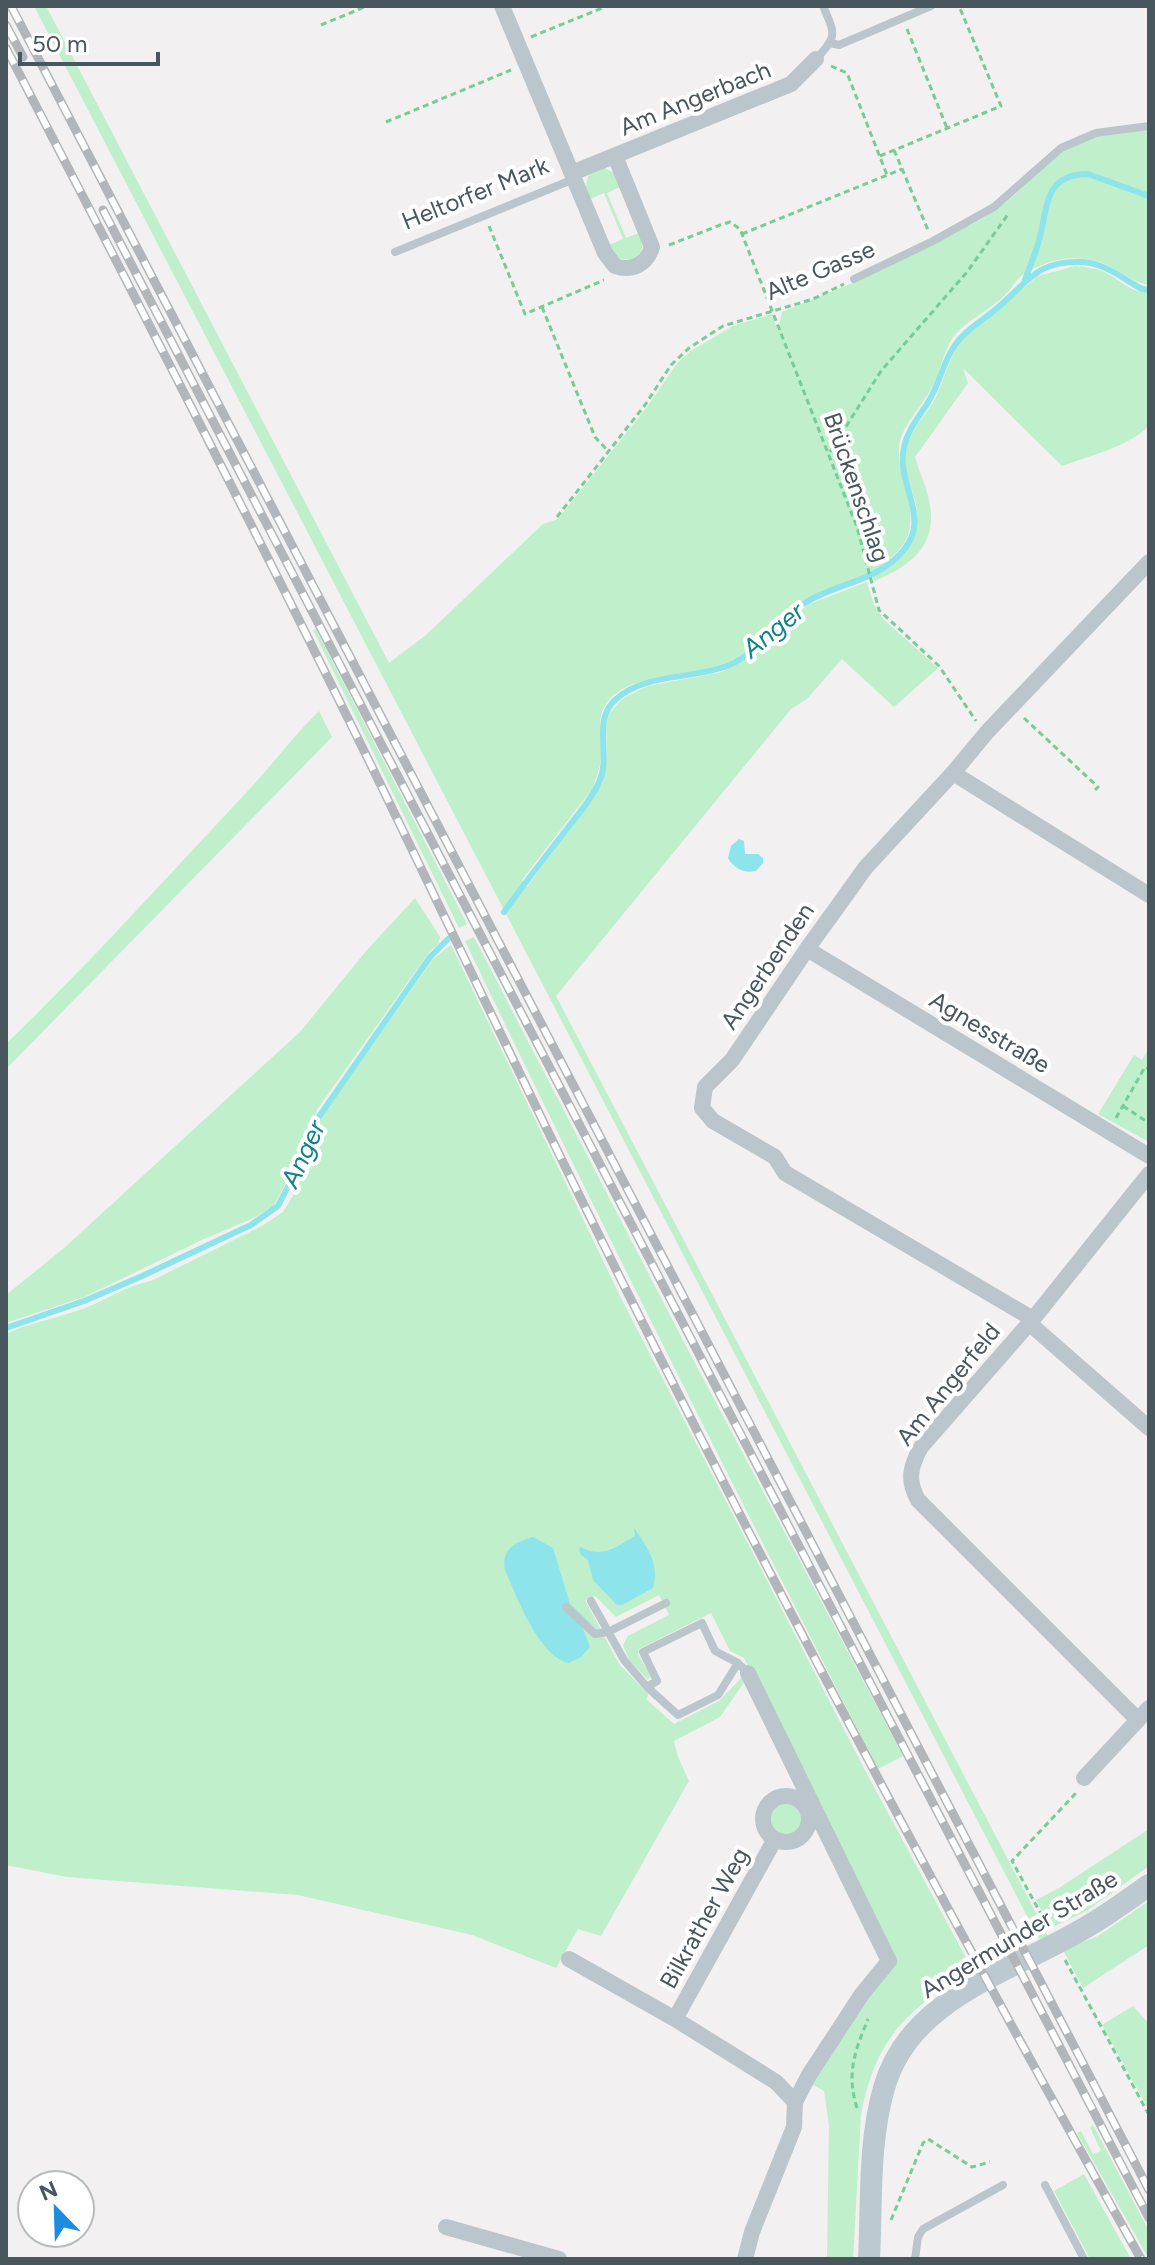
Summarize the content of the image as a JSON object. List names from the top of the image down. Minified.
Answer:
{"streets":{"main road":["Angermunder Straße"],"street":["Am Angerbach","Heltorfer Mark","Angerbenden","Agnesstraße","Am Angerfeld","Bilkrather Weg"],"lane":["Alte Gasse"],"path":["Brückenschlag"]},"crossings":[["Am Angerbach","Heltorfer Mark"],["Alte Gasse","Brückenschlag"],["Brückenschlag","Angerbenden"],["Angerbenden","Agnesstraße"],["Angerbenden","Am Angerfeld"]],"water":["Anger"],"scale_bar":"50 m","north":"top left"}
